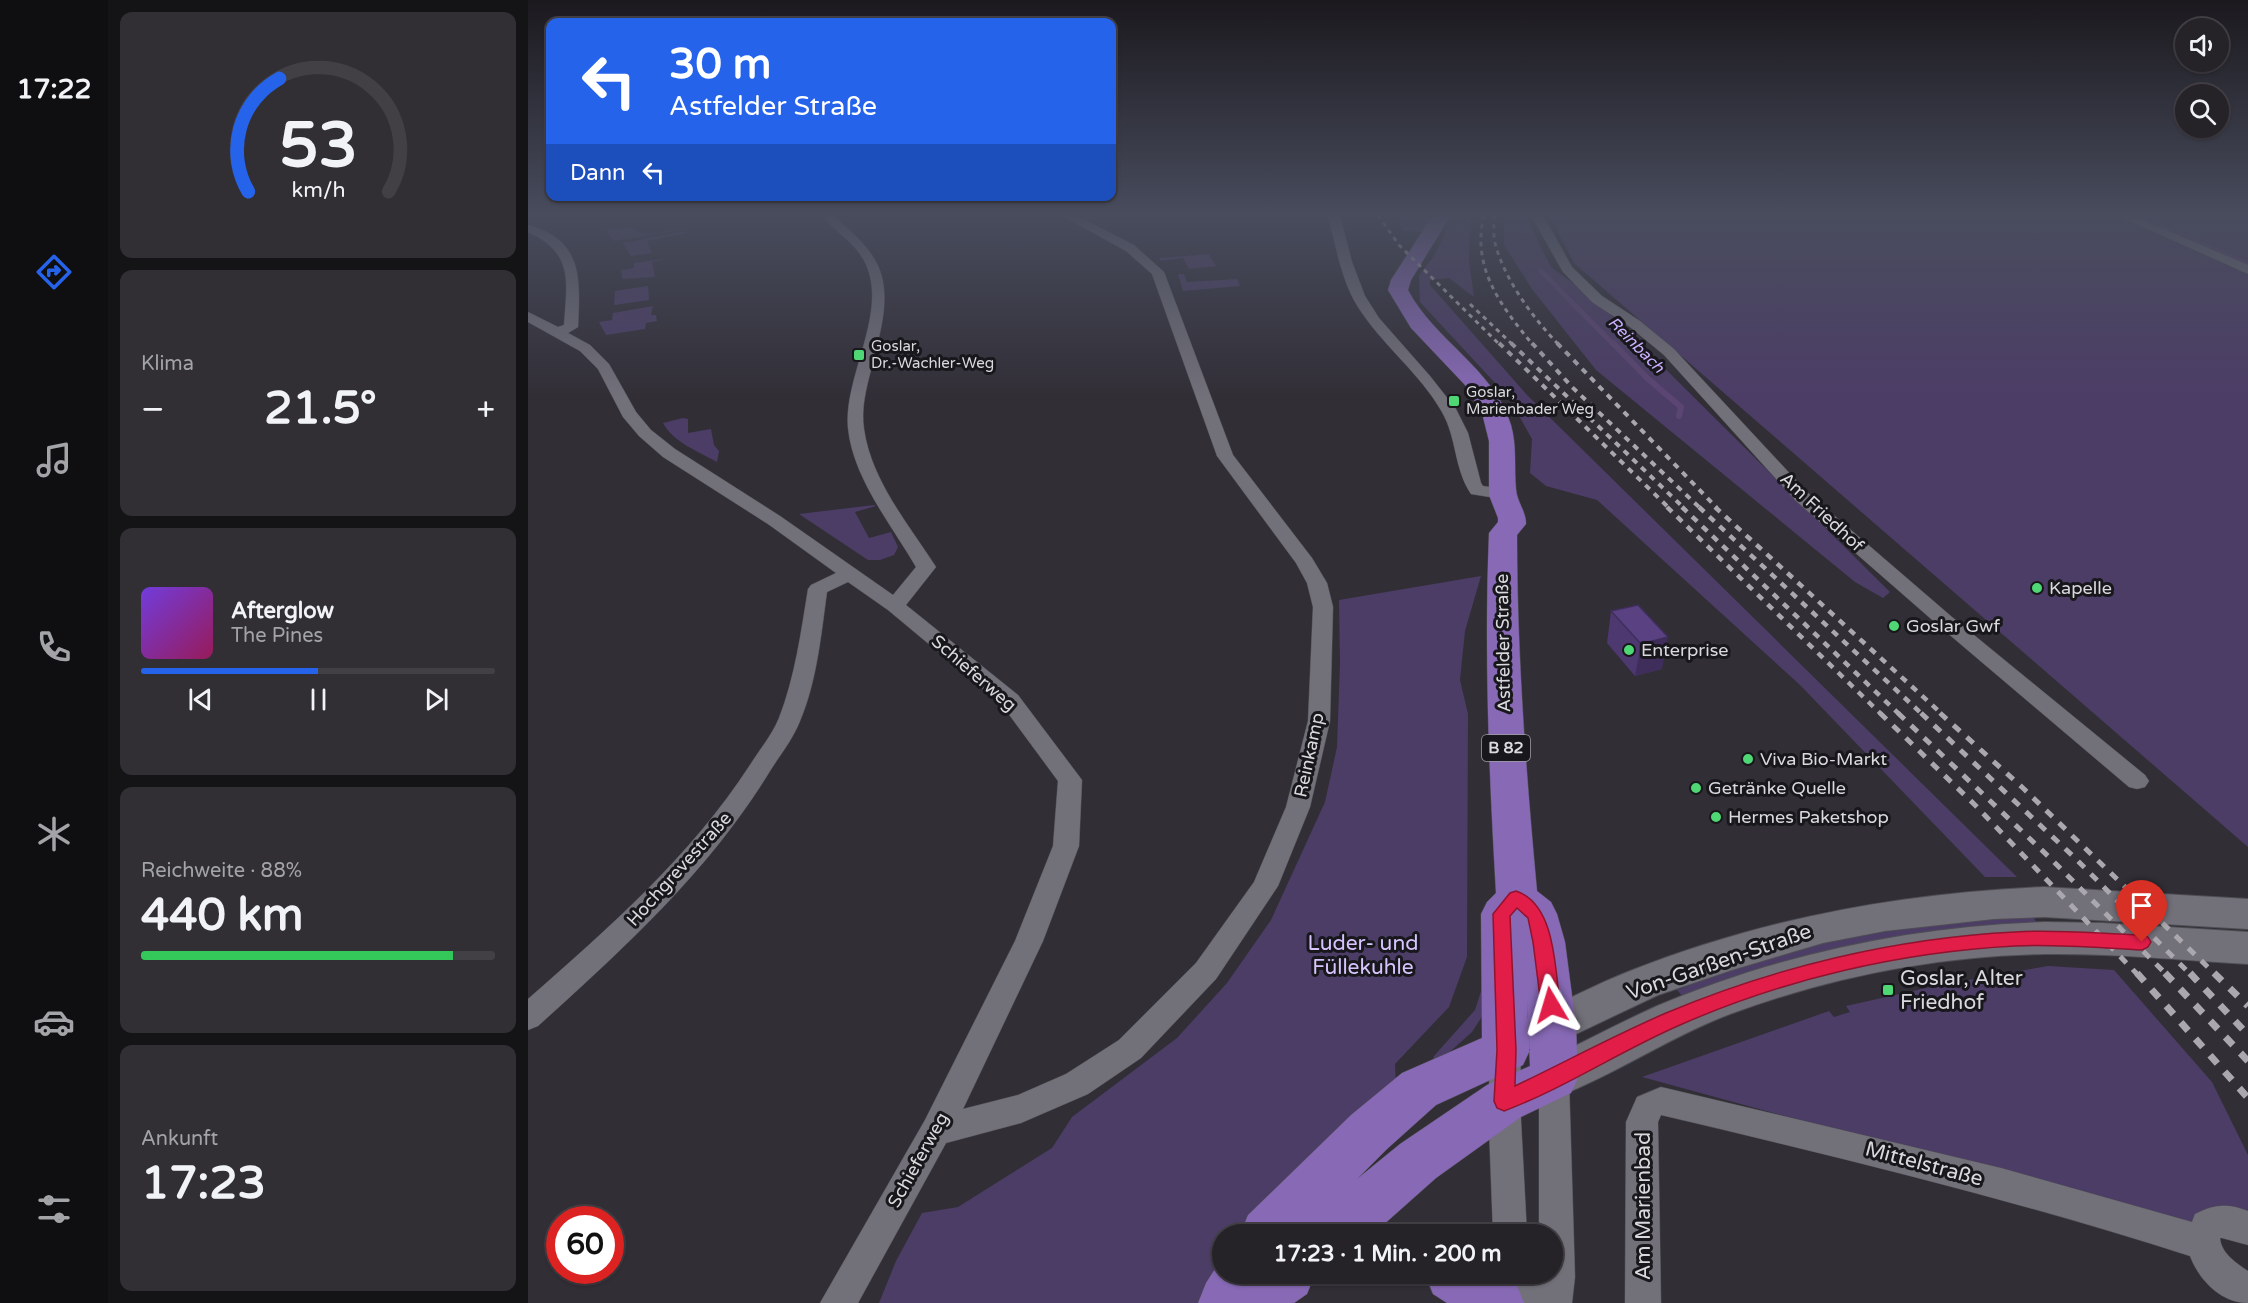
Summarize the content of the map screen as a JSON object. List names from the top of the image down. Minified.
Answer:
{"streets":{"main road":["Astfelder Straße","B 82","Von-Garßen-Straße"],"street":["Am Friedhof","Schieferweg","Reinkamp","Hochgrevestraße","Mittelstraße","Am Marienbad"]},"crossings":[["Schieferweg","Reinkamp"],["Schieferweg","Hochgrevestraße"],["Mittelstraße","Am Marienbad"]],"water":["Reinbach"],"parks":["Luder- und Füllekuhle"],"places":{"transit":["Goslar, Dr.-Wachler-Weg","Goslar, Marienbader Weg","Goslar, Alter Friedhof"],"other":["Kapelle","Goslar Gwf","Enterprise","Viva Bio-Markt","Getränke Quelle","Hermes Paketshop"]},"page":{"tabs":"17:22","turn":["30 m","Astfelder Straße"],"then":"Dann","tile":["Klima",["Reichweite · 88%","440 km"],["Ankunft","17:23"]],"heat":["−","21.5°","+"],"song":["Afterglow","The Pines"],"limit":"60","trip":"17:23 · 1 Min. · 200 m","gauge":["53","km/h"]}}
